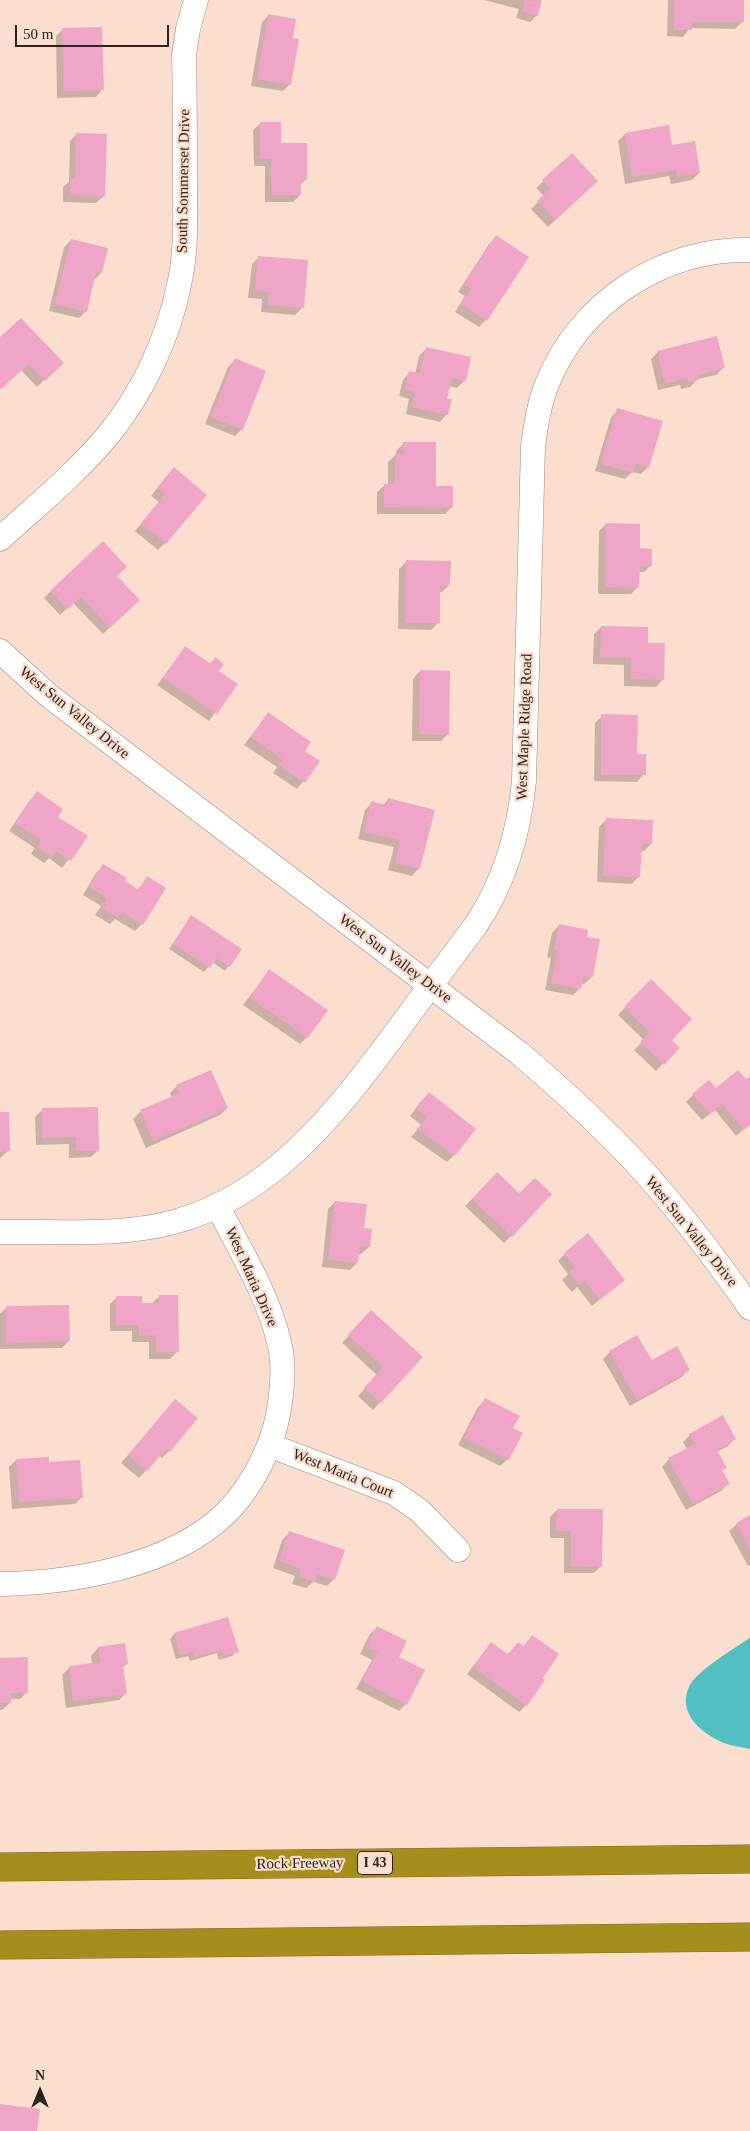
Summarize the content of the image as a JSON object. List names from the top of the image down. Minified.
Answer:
{"streets":{"highway":["I 43","Rock Freeway"],"street":["South Sommerset Drive","West Sun Valley Drive","West Maple Ridge Road","West Maria Drive","West Maria Court"]},"crossings":[["West Sun Valley Drive","West Maple Ridge Road"],["West Maple Ridge Road","West Maria Drive"],["West Maria Drive","West Maria Court"]],"scale_bar":"50 m","north":"top"}
